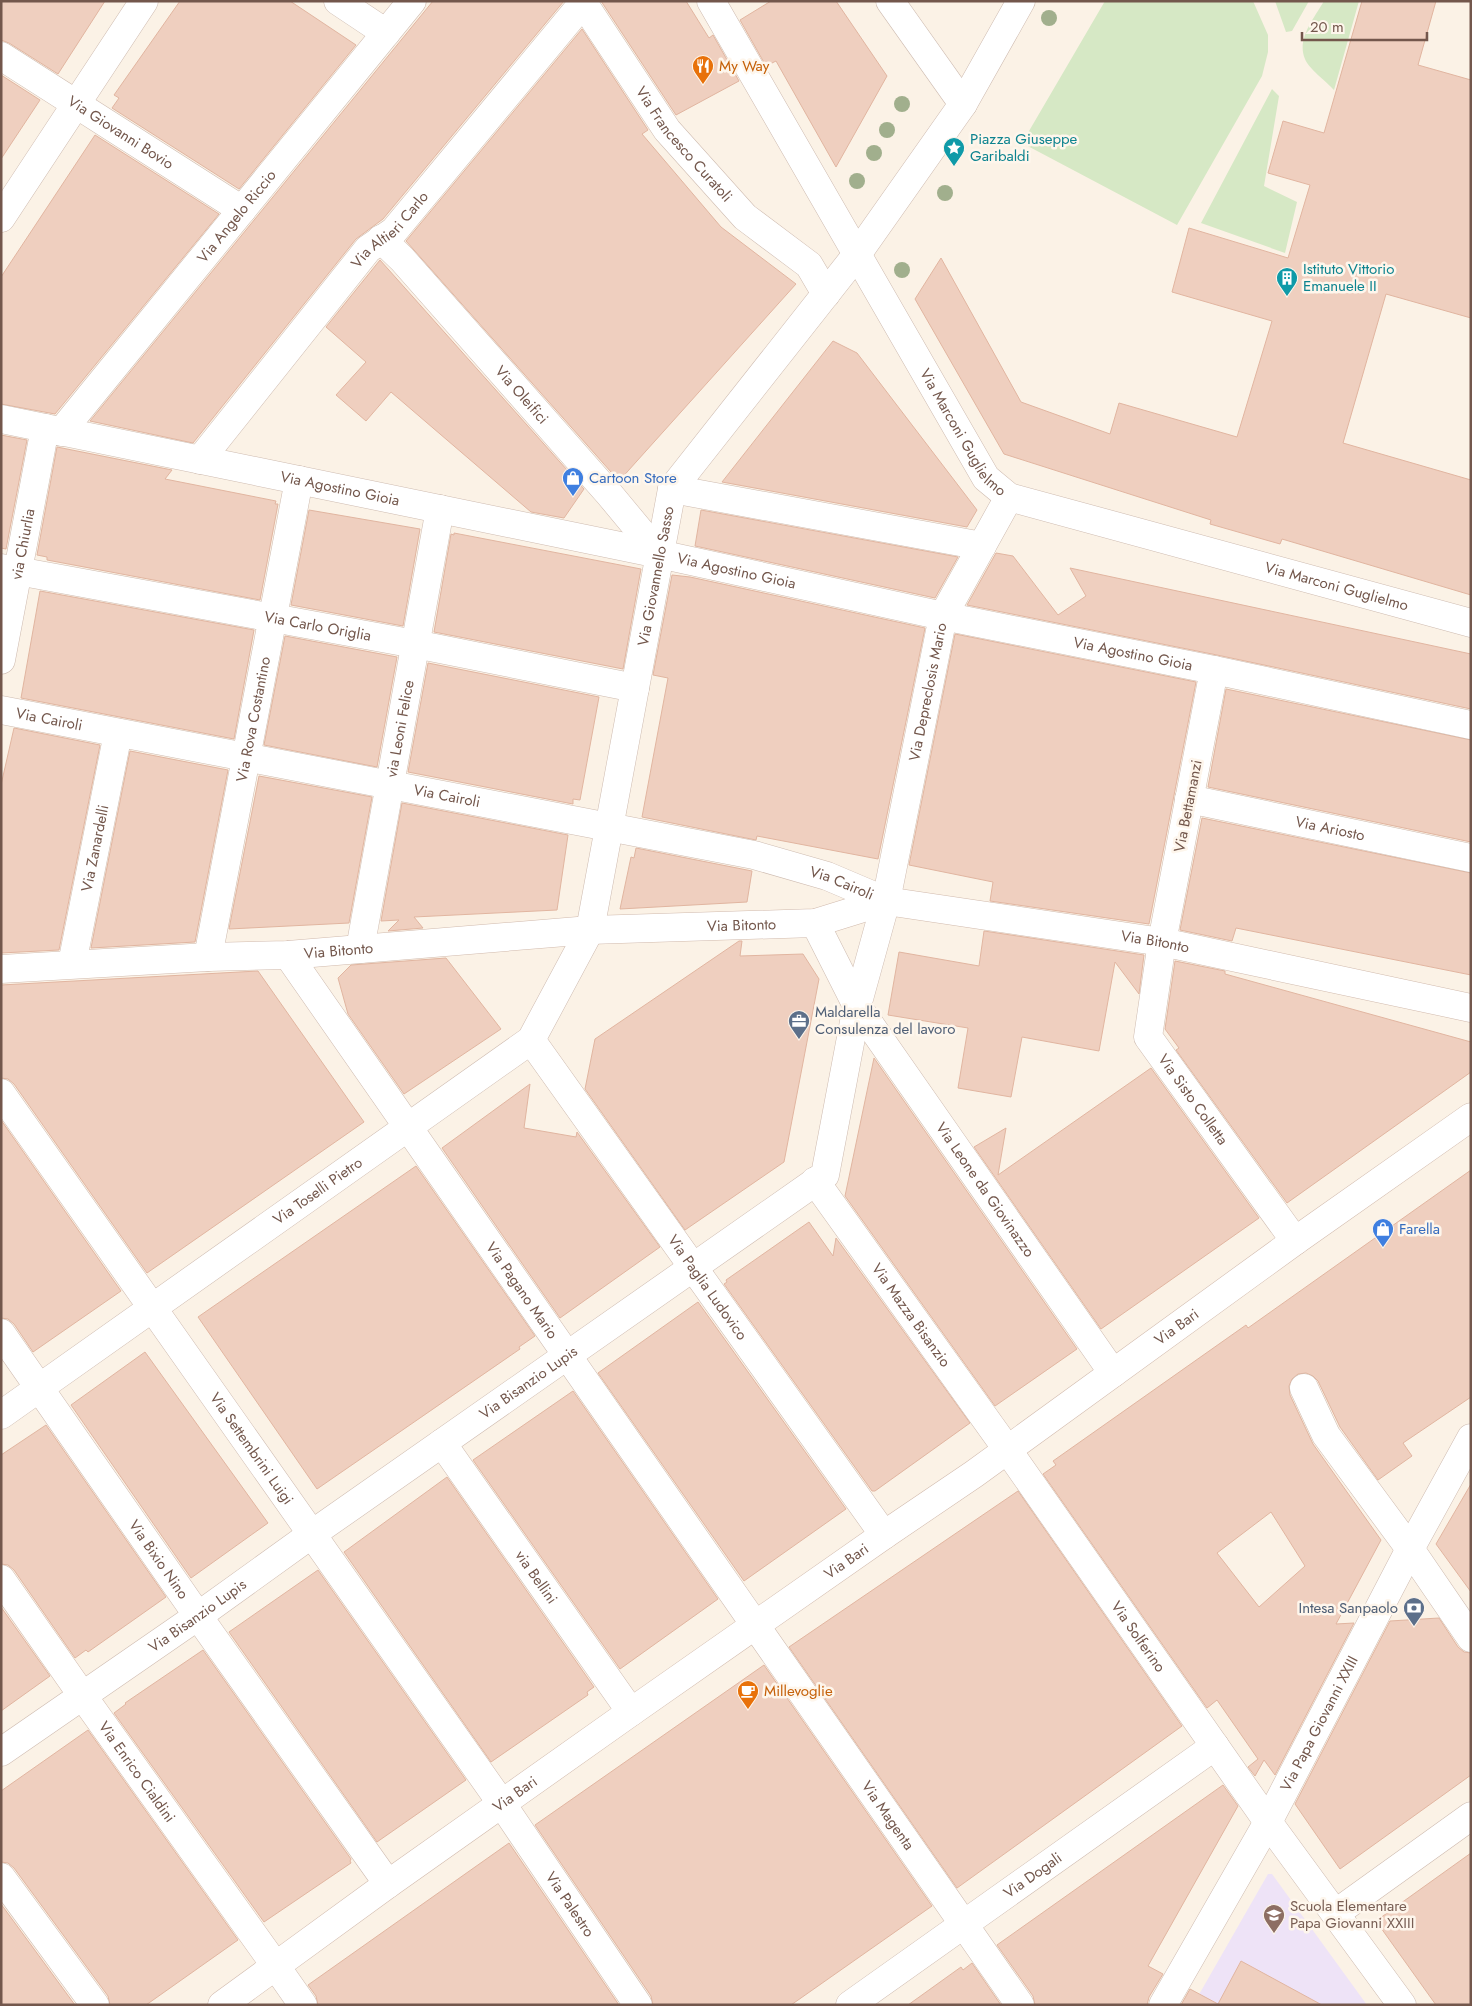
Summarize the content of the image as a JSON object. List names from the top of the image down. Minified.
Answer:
{"streets":{"street":["Via Giovanni Bovio","Via Francesco Curatoli","Via Angelo Riccio","Via Altieri Carlo","Via Oleifici","Via Marconi Guglielmo","Via Agostino Gioia","via Chiurlia","Via Giovannello Sasso","Via Carlo Origlia","Via Depreclosis Mario","Via Cairoli","Via Rova Costantino","via Leoni Felice","Via Bettamanzi","Via Ariosto","Via Zanardelli","Via Bitonto","Via Sisto Colletta","Via Leone da Giovinazzo","Via Toselli Pietro","Via Paglia Ludovico","Via Pagano Mario","Via Mazza Bisanzio","Via Bari","Via Bisanzio Lupis","Via Settembrini Luigi","Via Bixio Nino","via Bellini","Via Solferino","Via Papa Giovanni XXIII","Via Enrico Cialdini","Via Magenta","Via Dogali","Via Palestro"]},"crossings":[["Via Giovanni Bovio","Via Angelo Riccio"],["Via Francesco Curatoli","Via Altieri Carlo"],["Via Angelo Riccio","Via Agostino Gioia"],["Via Angelo Riccio","via Chiurlia"],["Via Altieri Carlo","Via Oleifici"],["Via Altieri Carlo","Via Agostino Gioia"],["Via Oleifici","Via Agostino Gioia"],["Via Oleifici","Via Giovannello Sasso"],["Via Marconi Guglielmo","Via Giovannello Sasso"],["Via Marconi Guglielmo","Via Depreclosis Mario"],["Via Agostino Gioia","via Chiurlia"],["Via Agostino Gioia","Via Giovannello Sasso"],["Via Agostino Gioia","Via Depreclosis Mario"],["Via Agostino Gioia","Via Rova Costantino"],["Via Agostino Gioia","via Leoni Felice"],["Via Agostino Gioia","Via Bettamanzi"],["via Chiurlia","Via Carlo Origlia"],["Via Giovannello Sasso","Via Carlo Origlia"],["Via Giovannello Sasso","Via Cairoli"],["Via Giovannello Sasso","Via Bitonto"],["Via Giovannello Sasso","Via Toselli Pietro"],["Via Carlo Origlia","Via Rova Costantino"],["Via Carlo Origlia","via Leoni Felice"],["Via Depreclosis Mario","Via Cairoli"],["Via Depreclosis Mario","Via Bitonto"],["Via Depreclosis Mario","Via Bisanzio Lupis"],["Via Cairoli","Via Rova Costantino"],["Via Cairoli","via Leoni Felice"],["Via Cairoli","Via Zanardelli"],["Via Cairoli","Via Bitonto"],["Via Cairoli","Via Bisanzio Lupis"],["Via Rova Costantino","Via Bitonto"],["via Leoni Felice","Via Bitonto"],["Via Bettamanzi","Via Ariosto"],["Via Bettamanzi","Via Bitonto"],["Via Bettamanzi","Via Sisto Colletta"],["Via Zanardelli","Via Bitonto"],["Via Bitonto","Via Sisto Colletta"],["Via Bitonto","Via Leone da Giovinazzo"],["Via Bitonto","Via Toselli Pietro"],["Via Bitonto","Via Pagano Mario"],["Via Bitonto","Via Bisanzio Lupis"],["Via Sisto Colletta","Via Bari"],["Via Leone da Giovinazzo","Via Bari"],["Via Leone da Giovinazzo","Via Bisanzio Lupis"],["Via Toselli Pietro","Via Paglia Ludovico"],["Via Toselli Pietro","Via Pagano Mario"],["Via Toselli Pietro","Via Settembrini Luigi"],["Via Toselli Pietro","Via Bixio Nino"],["Via Paglia Ludovico","Via Bari"],["Via Paglia Ludovico","Via Bisanzio Lupis"],["Via Pagano Mario","Via Bari"],["Via Pagano Mario","Via Bisanzio Lupis"],["Via Pagano Mario","Via Magenta"],["Via Mazza Bisanzio","Via Bari"],["Via Mazza Bisanzio","Via Bisanzio Lupis"],["Via Mazza Bisanzio","Via Solferino"],["Via Bari","Via Settembrini Luigi"],["Via Bari","Via Bixio Nino"],["Via Bari","via Bellini"],["Via Bari","Via Solferino"],["Via Bari","Via Enrico Cialdini"],["Via Bari","Via Magenta"],["Via Bari","Via Palestro"],["Via Bisanzio Lupis","Via Settembrini Luigi"],["Via Bisanzio Lupis","Via Bixio Nino"],["Via Bisanzio Lupis","via Bellini"],["Via Bisanzio Lupis","Via Enrico Cialdini"],["Via Settembrini Luigi","Via Palestro"],["Via Solferino","Via Papa Giovanni XXIII"],["Via Solferino","Via Dogali"],["Via Magenta","Via Dogali"]],"places":{"restaurant":["My Way"],"place":["Piazza Giuseppe Garibaldi"],"building":["Istituto Vittorio Emanuele II"],"shop":["Cartoon Store","Farella"],"office":["Maldarella Consulenza del lavoro"],"bank":["Intesa Sanpaolo"],"cafe":["Millevoglie"],"school or university":["Scuola Elementare Papa Giovanni XXIII"]},"scale_bar":"20 m"}
